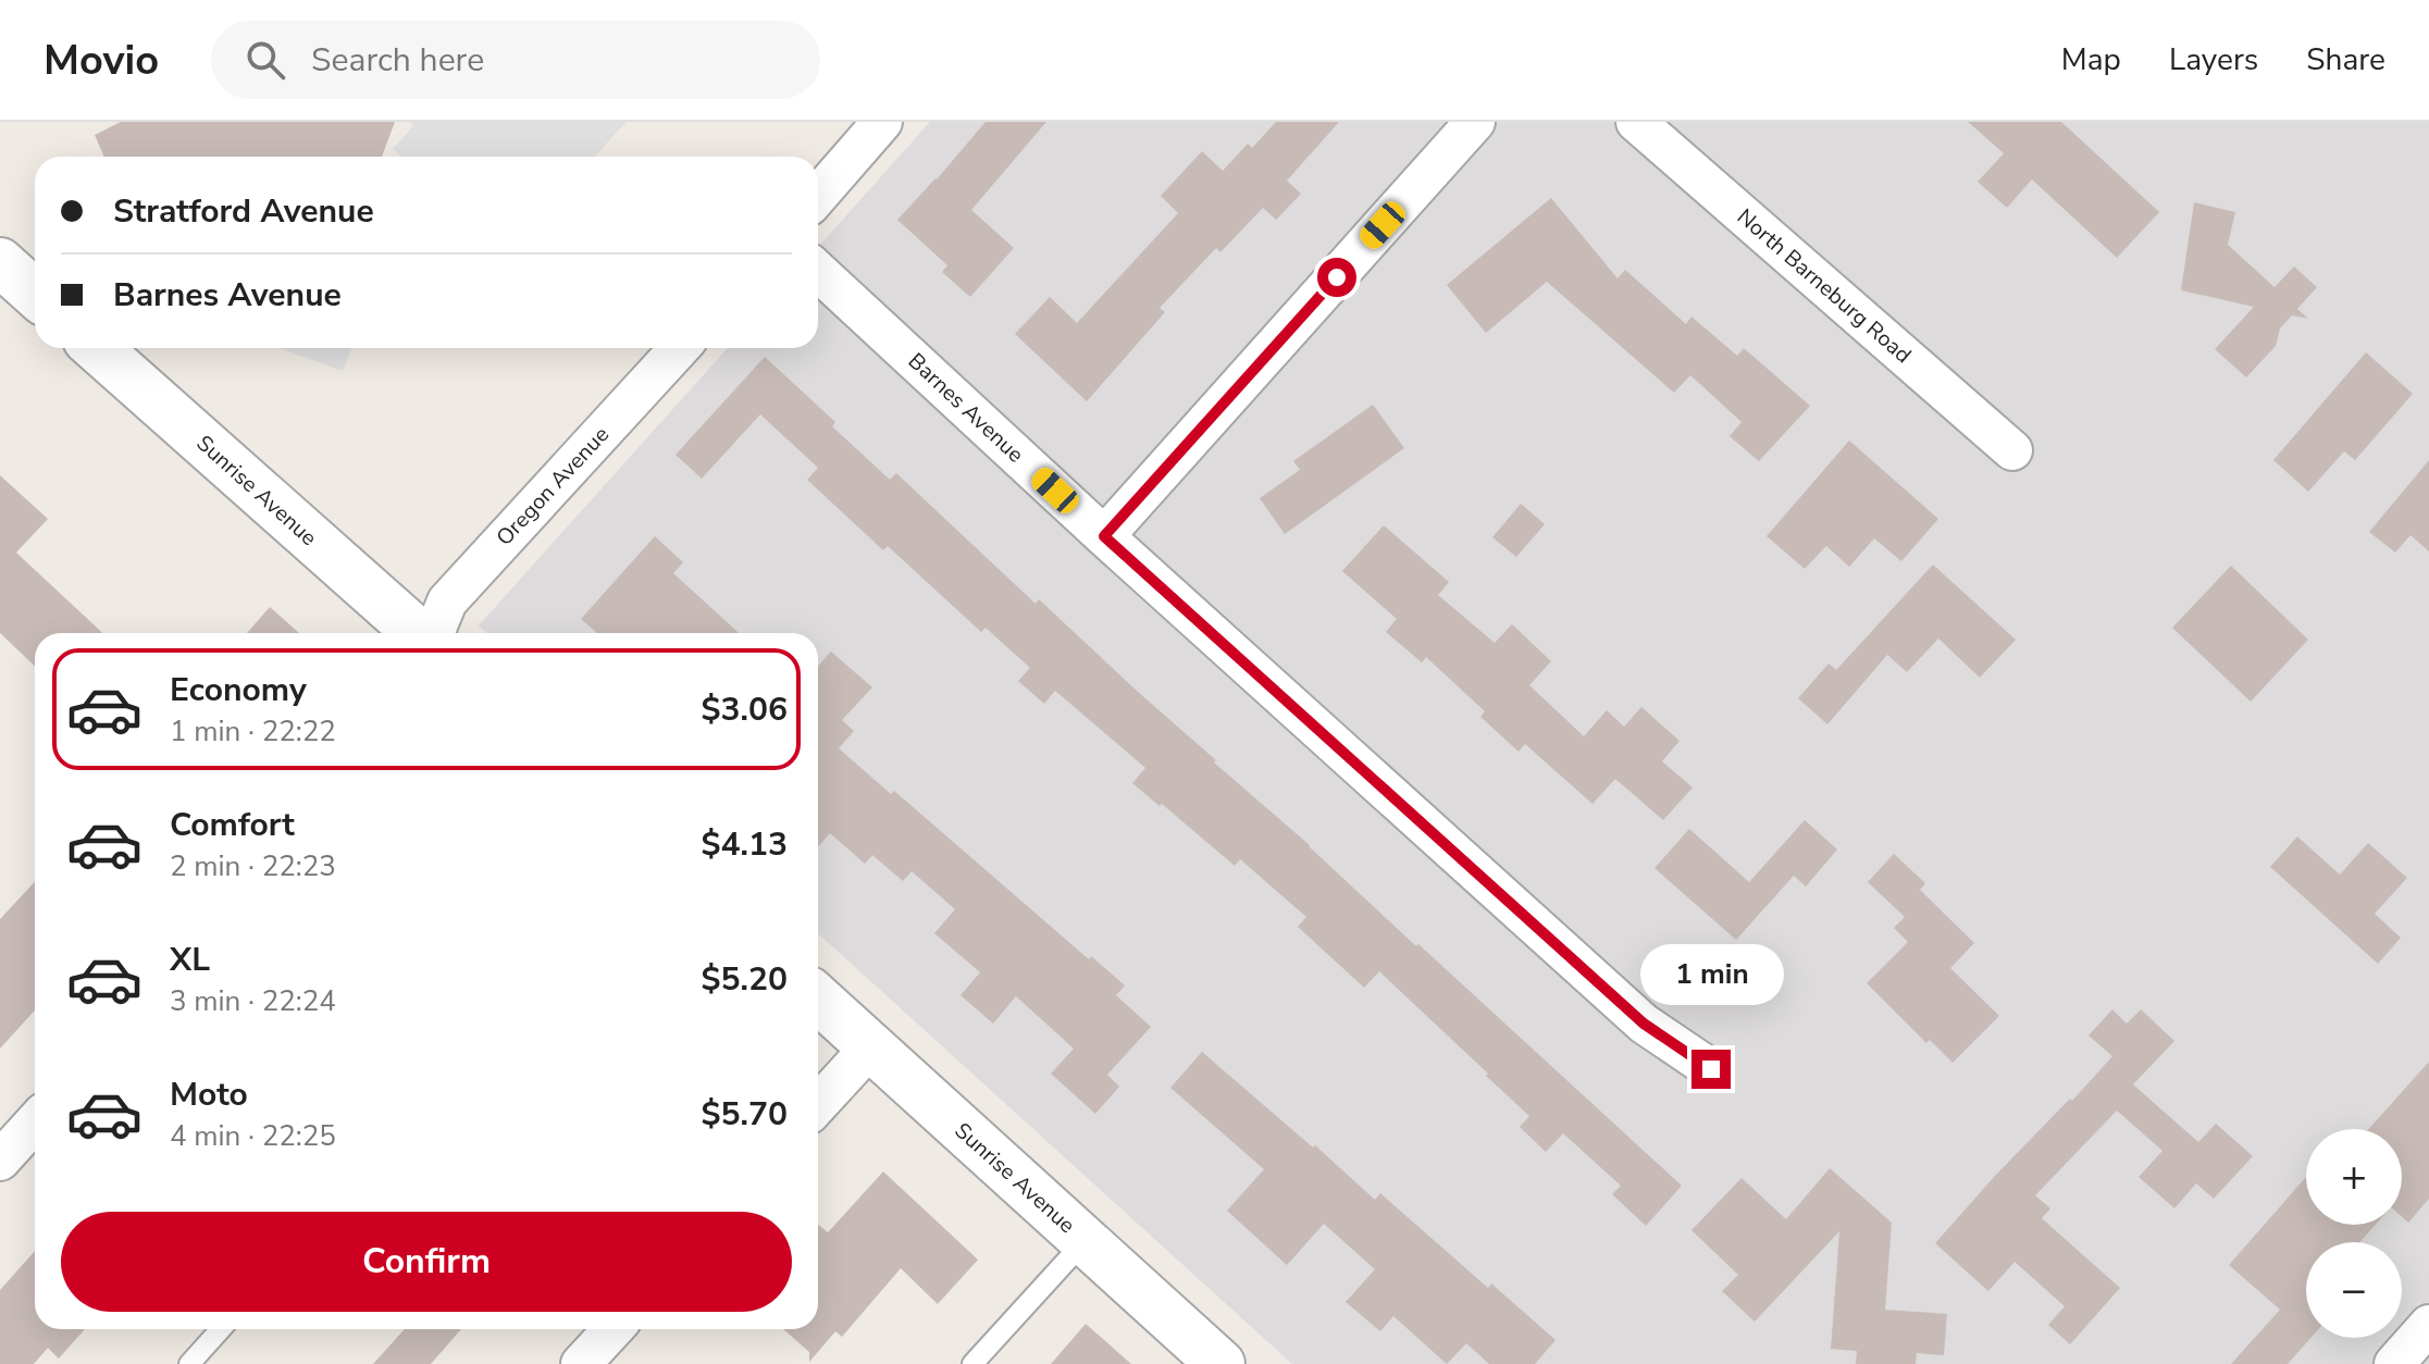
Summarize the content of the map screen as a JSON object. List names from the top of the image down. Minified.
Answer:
{"streets":{"street":["North Barneburg Road","Barnes Avenue","Oregon Avenue","Sunrise Avenue"]},"page":{"header":"Movio","search":"Search here","nav":["Map","Layers","Share"],"banner":["Stratford Avenue","Barnes Avenue"],"list":[{"name":"Economy","note":"1 min · 22:22","value":"$3.06"},{"name":"Comfort","note":"2 min · 22:23","value":"$4.13"},{"name":"XL","note":"3 min · 22:24","value":"$5.20"},{"name":"Moto","note":"4 min · 22:25","value":"$5.70"}],"bubble":"1 min","map_buttons":["+","−"],"buttons":"Confirm"}}
